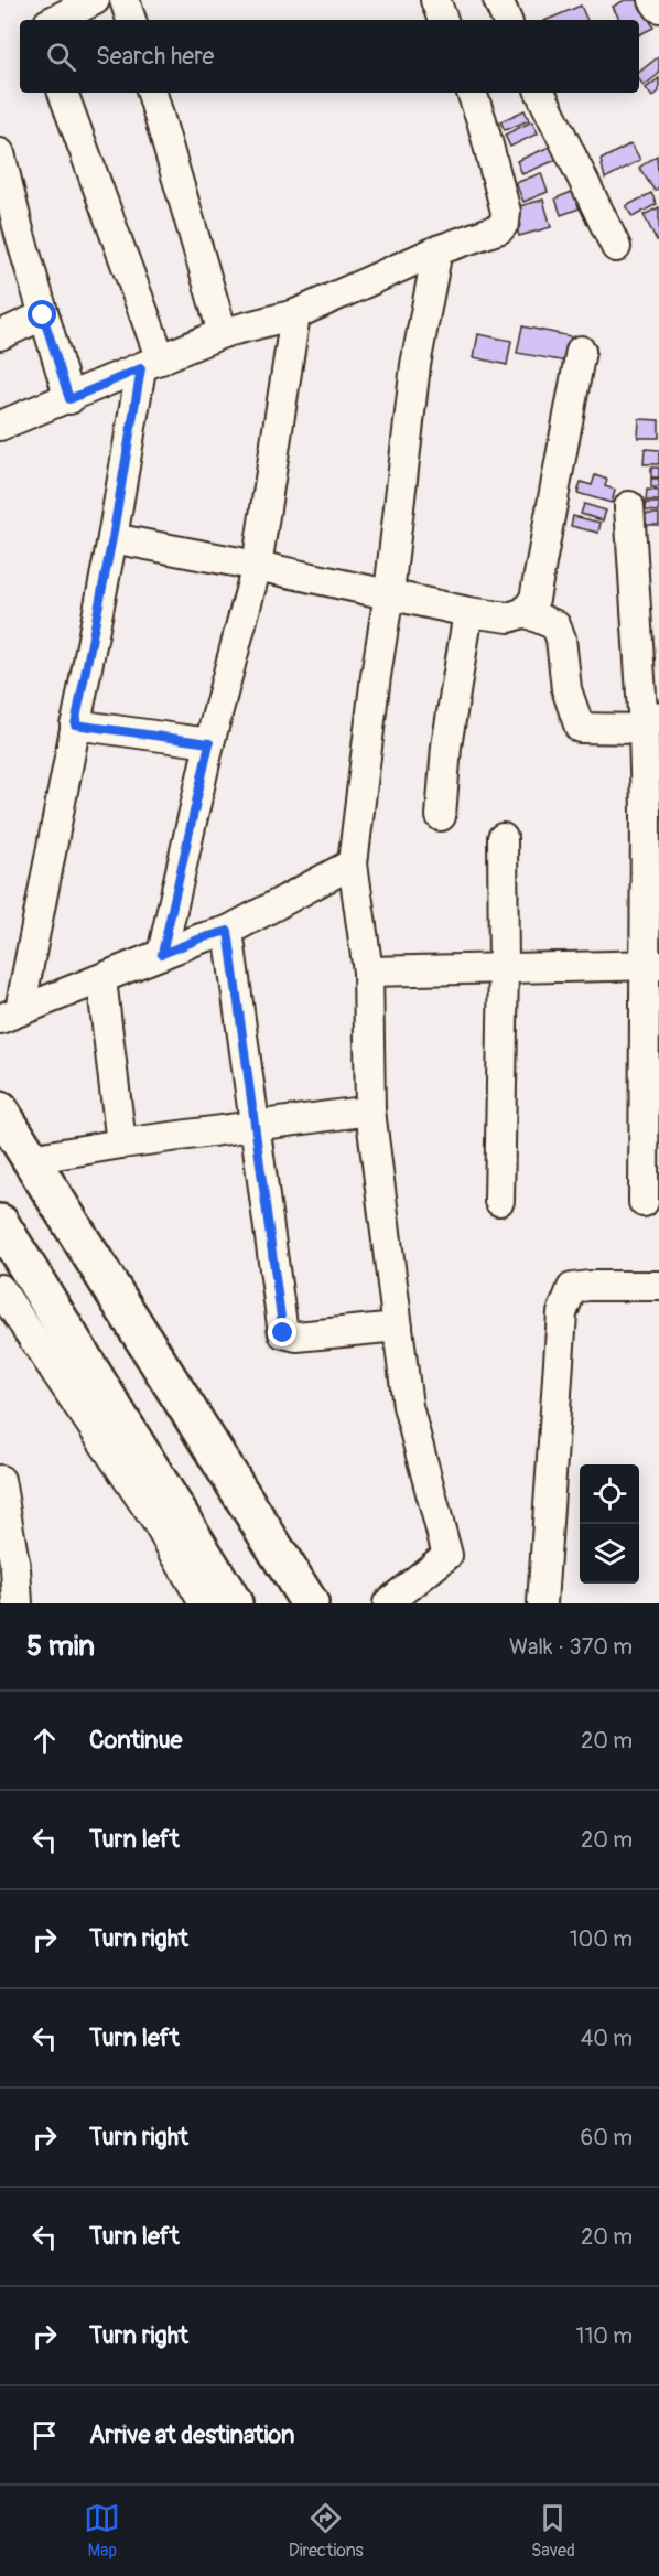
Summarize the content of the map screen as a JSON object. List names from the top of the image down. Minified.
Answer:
{"page":{"search":"Search here","heading":["5 min","Walk · 370 m"],"list":[["Continue","20 m"],["Turn left","20 m"],["Turn right","100 m"],["Turn left","40 m"],["Turn right","60 m"],["Turn left","20 m"],["Turn right","110 m"],"Arrive at destination"],"nav":["Map","Directions","Saved"]}}
